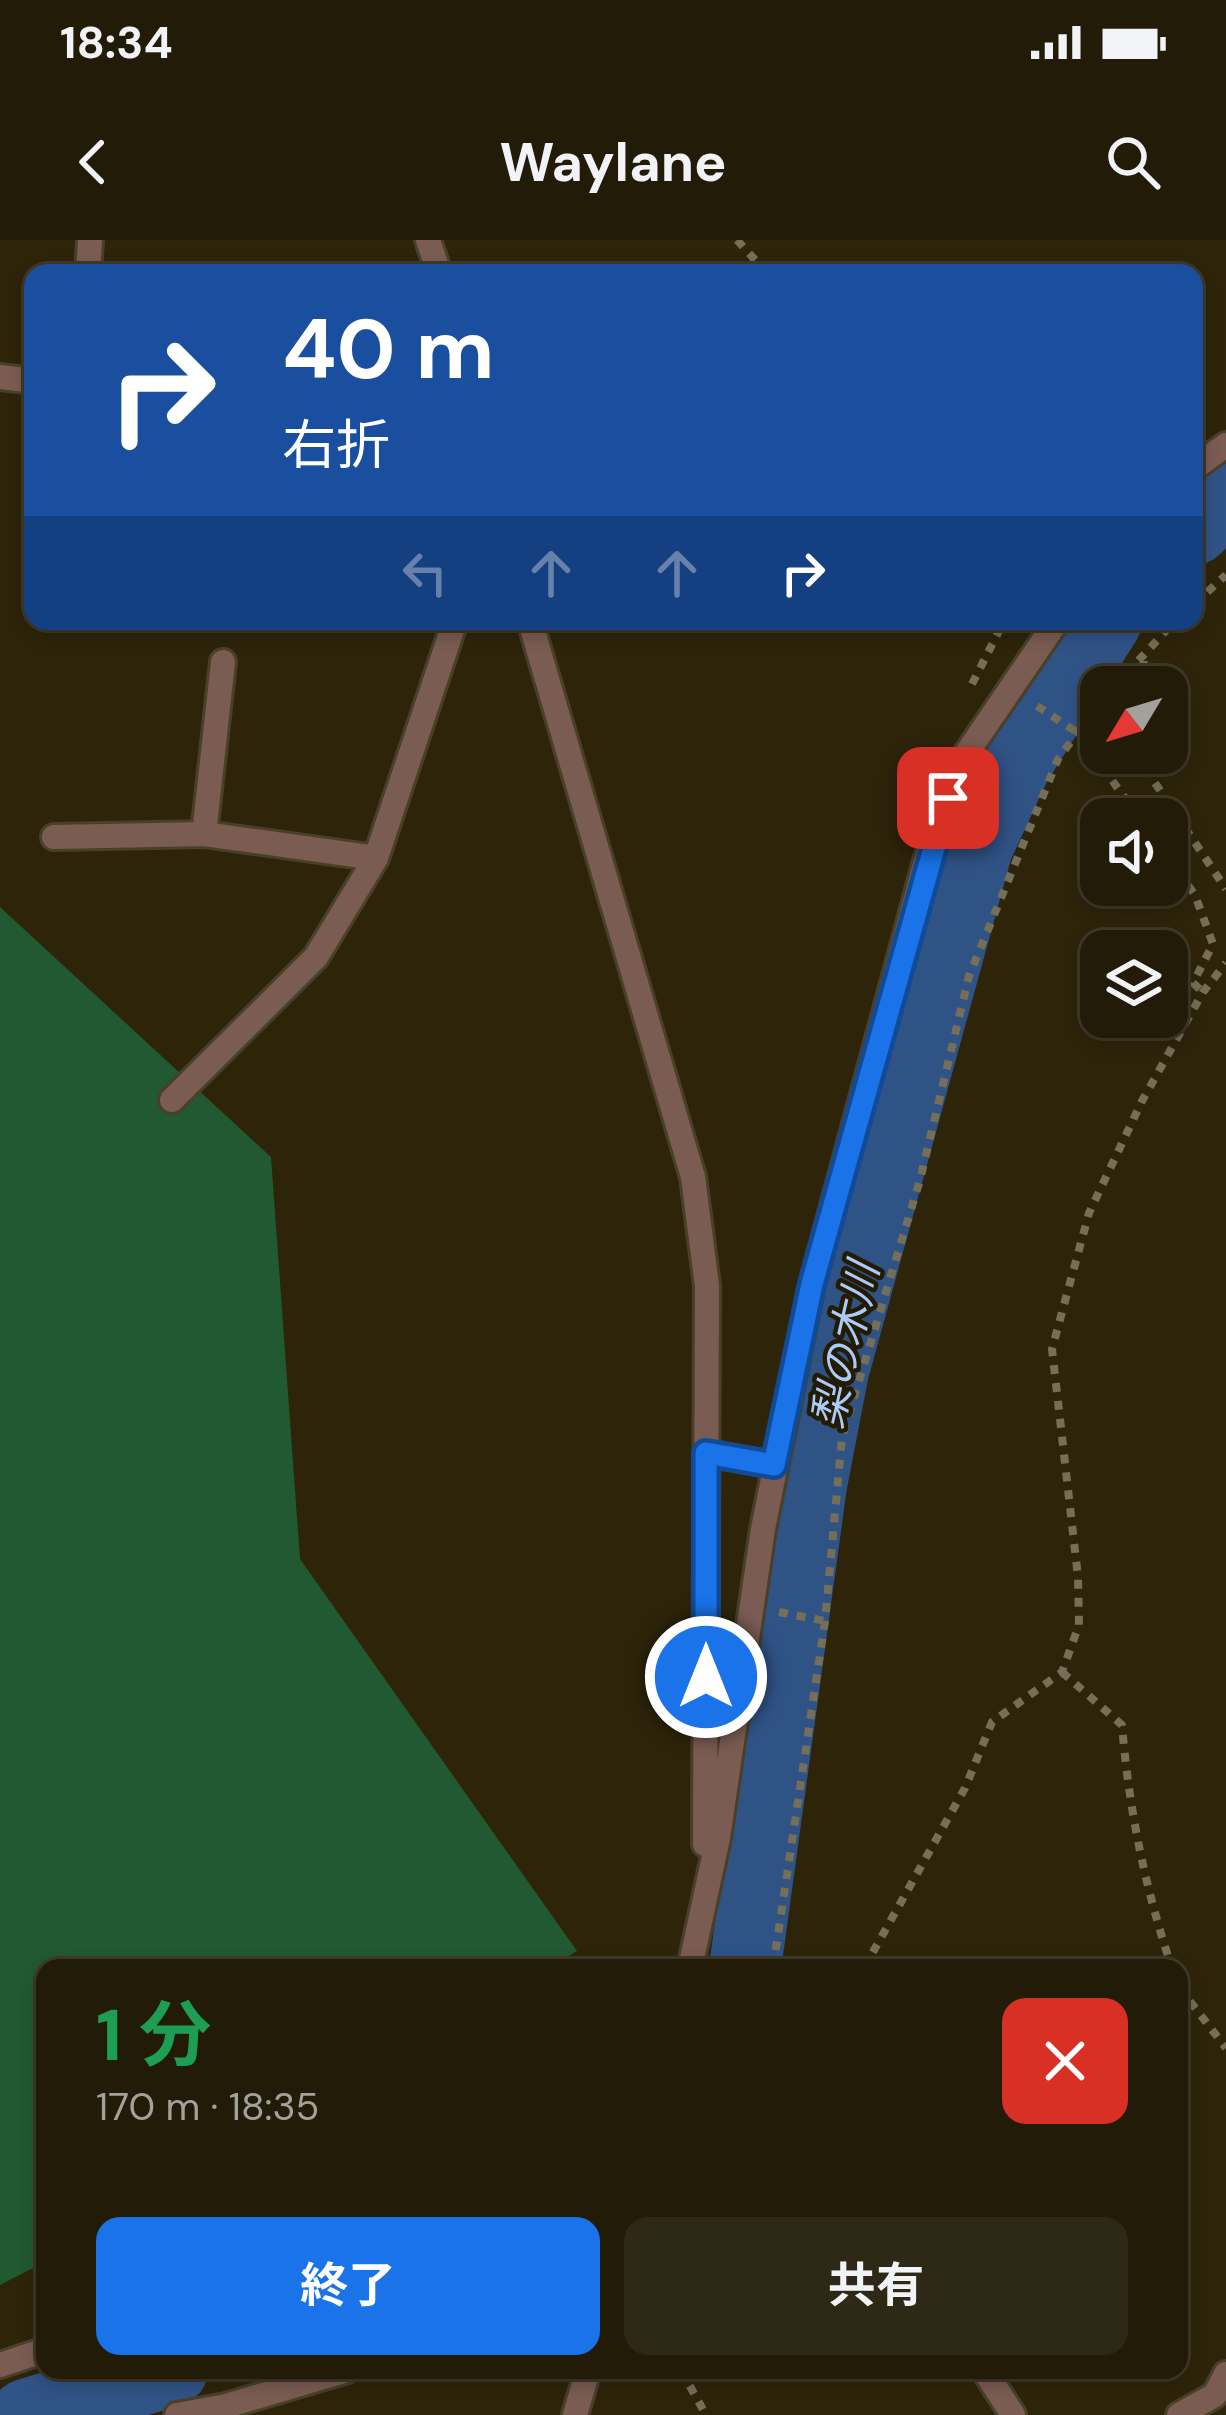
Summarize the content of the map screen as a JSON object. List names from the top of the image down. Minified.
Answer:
{"water":["梨の木川"],"north":"bottom left","page":{"status":"18:34","header":"Waylane","turn":["40 m","右折"],"heading":["1 分","170 m · 18:35"],"buttons":["終了","共有"]}}
